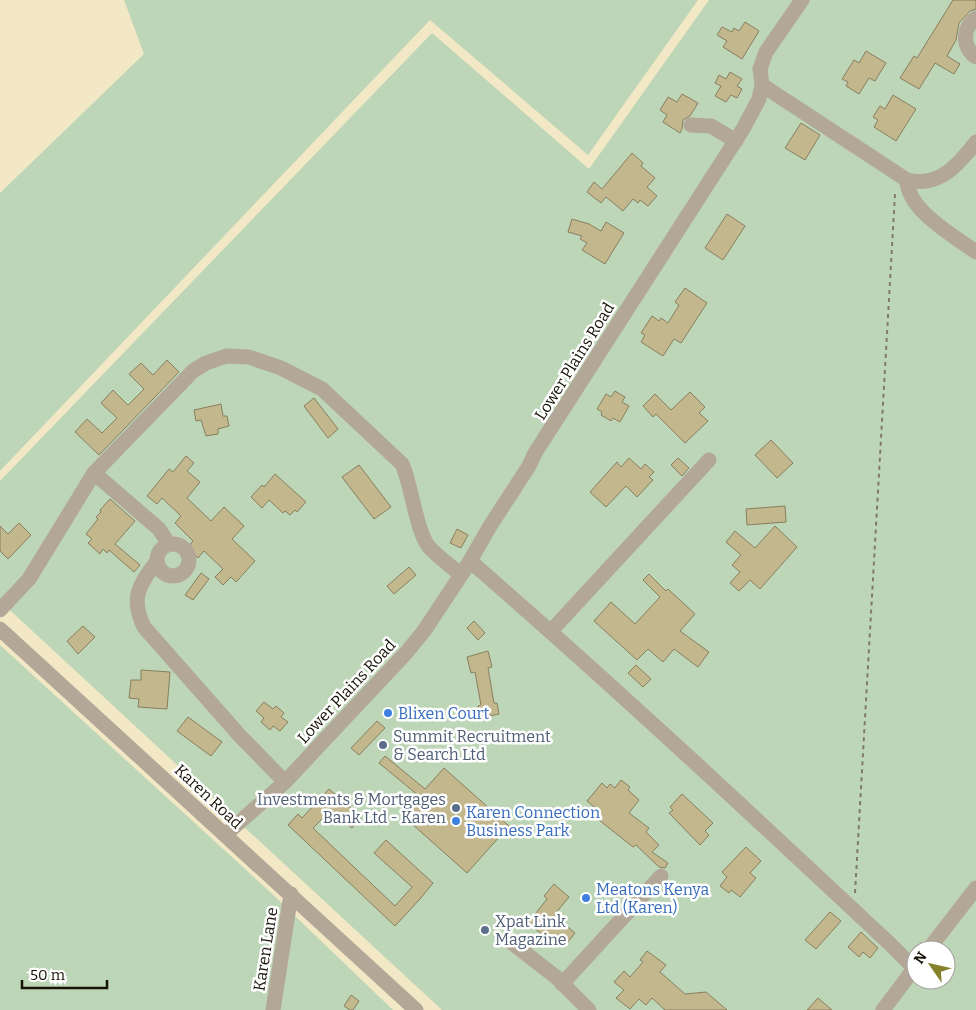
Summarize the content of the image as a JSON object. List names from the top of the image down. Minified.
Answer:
{"streets":{"street":["Lower Plains Road","Karen Road","Karen Lane"]},"crossings":[["Lower Plains Road","Karen Road"],["Karen Road","Karen Lane"]],"places":["Blixen Court","Summit Recruitment & Search Ltd","Investments & Mortgages Bank Ltd - Karen","Karen Connection Business Park","Meatons Kenya Ltd (Karen)","Xpat Link Magazine"],"scale_bar":"50 m","north":"top left"}
